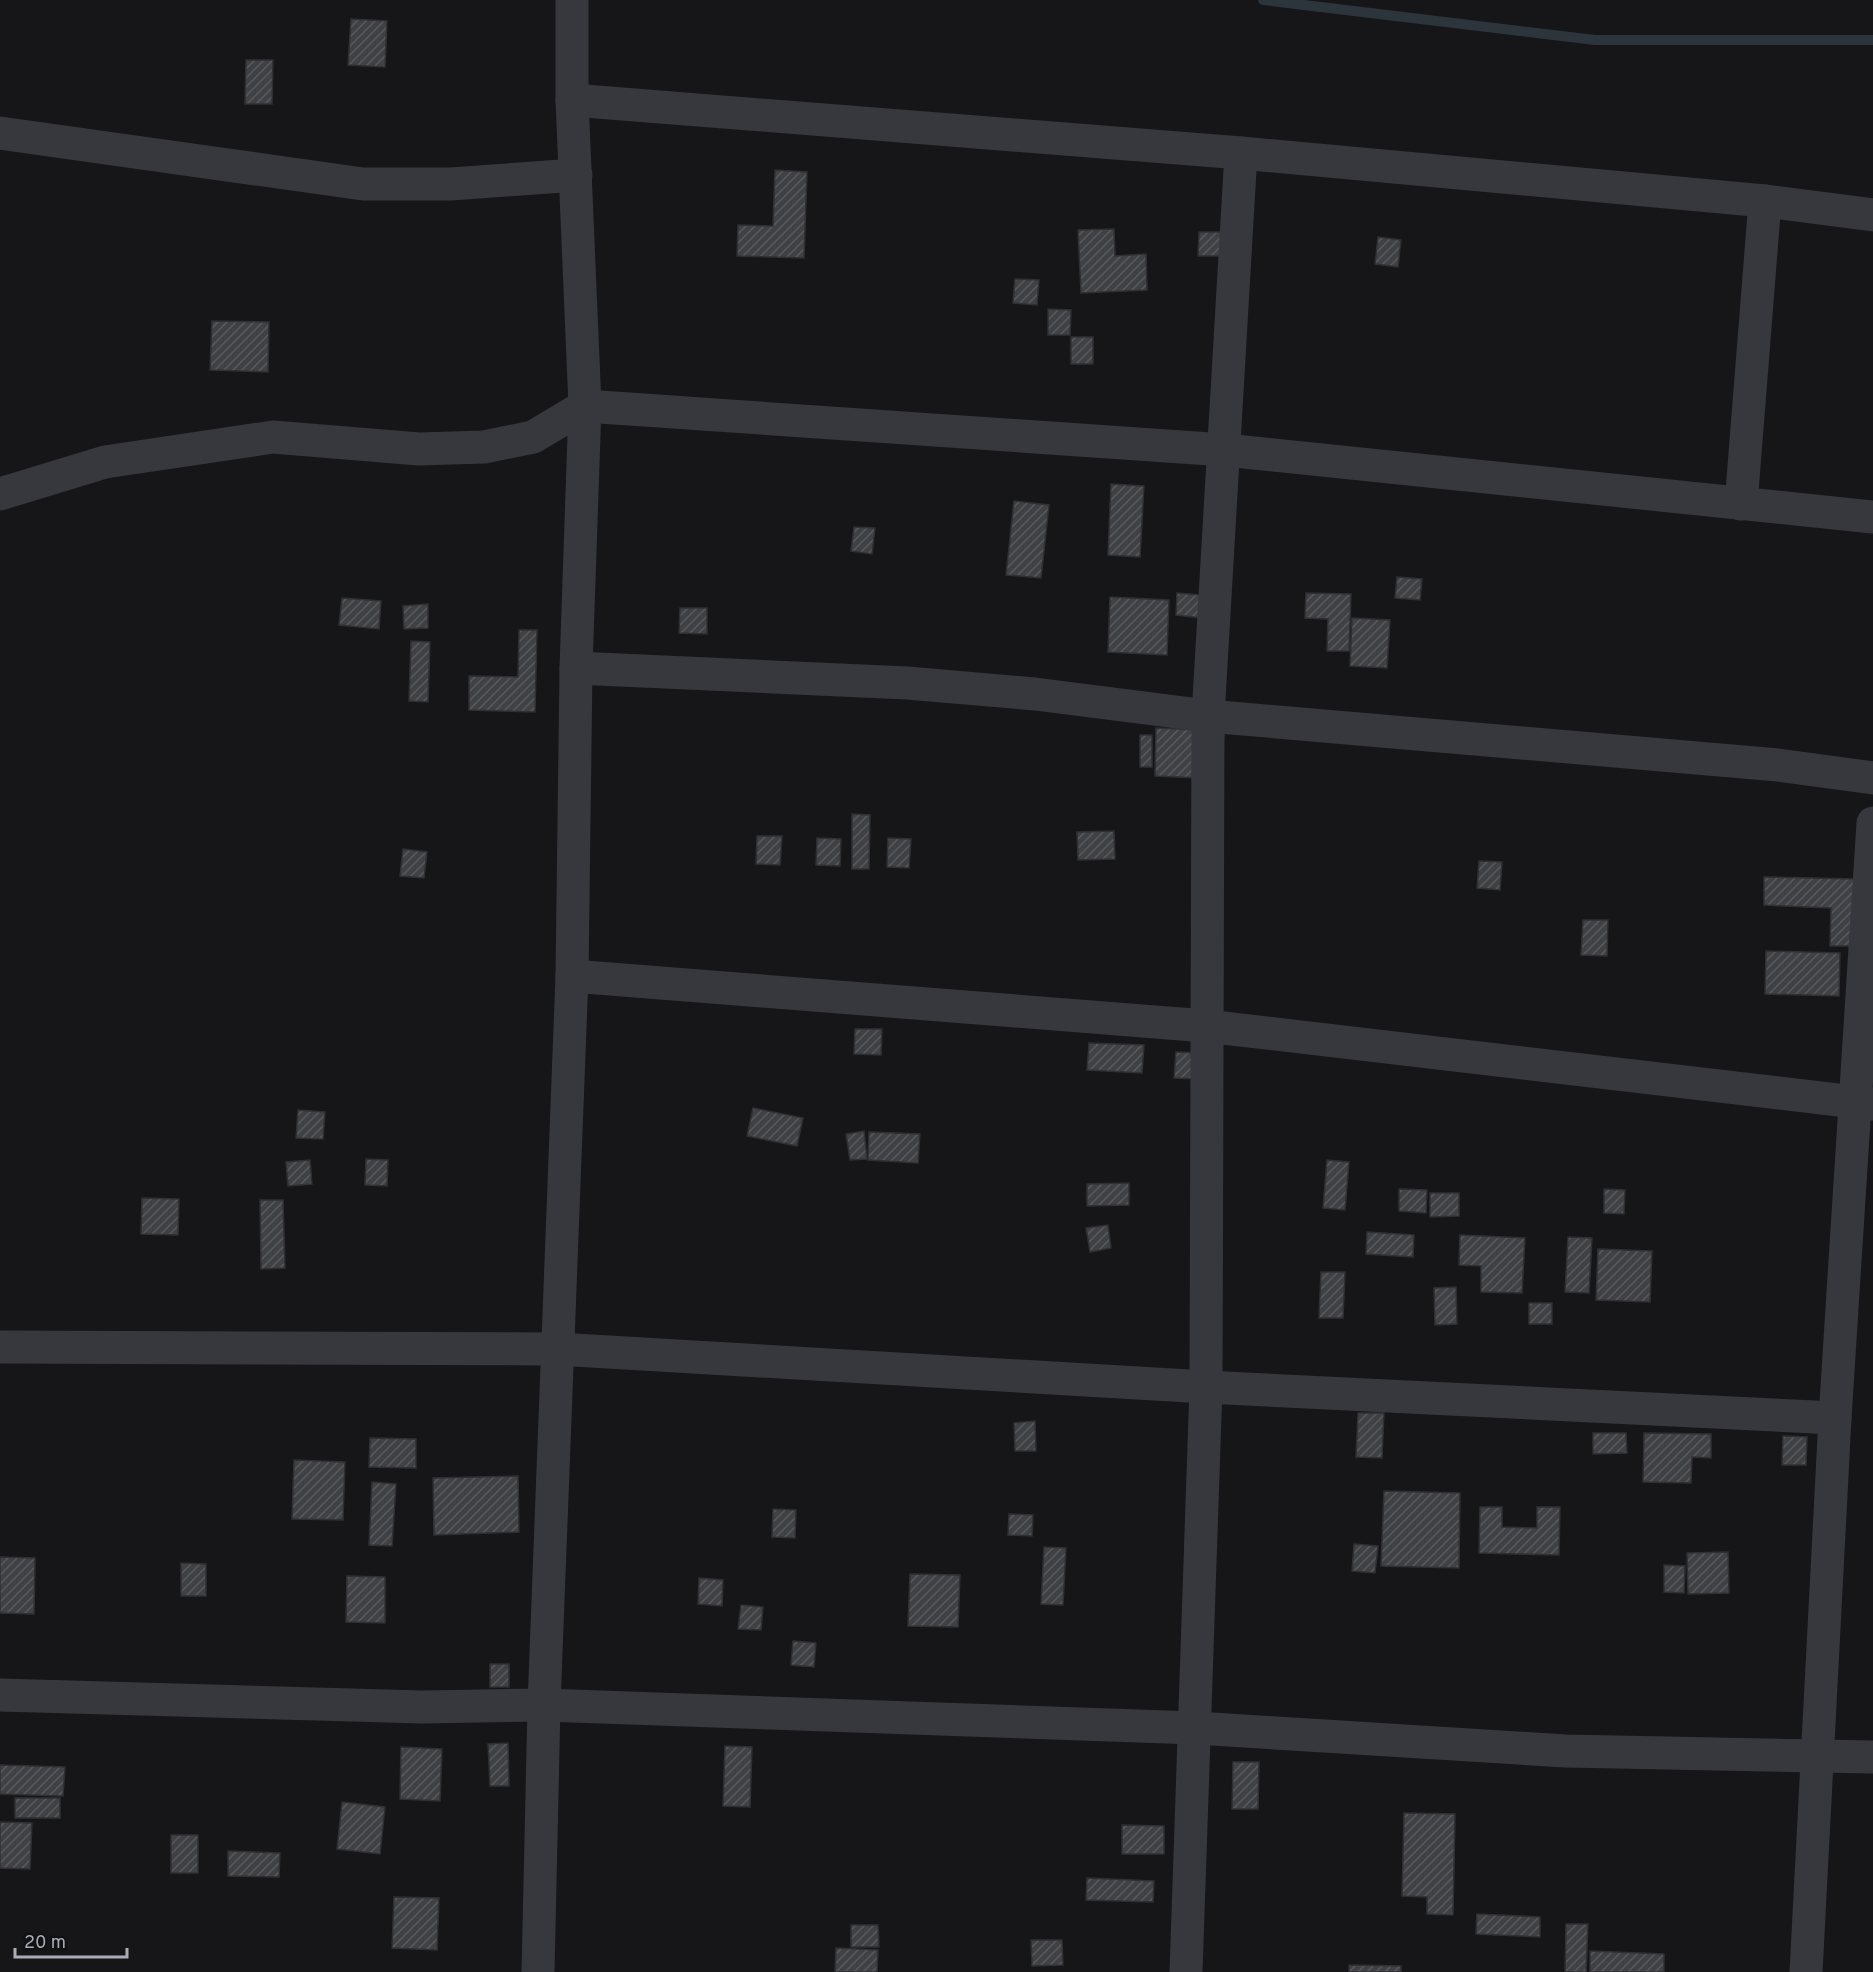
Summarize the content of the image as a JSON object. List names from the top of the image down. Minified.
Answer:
{"scale_bar":"20 m"}
